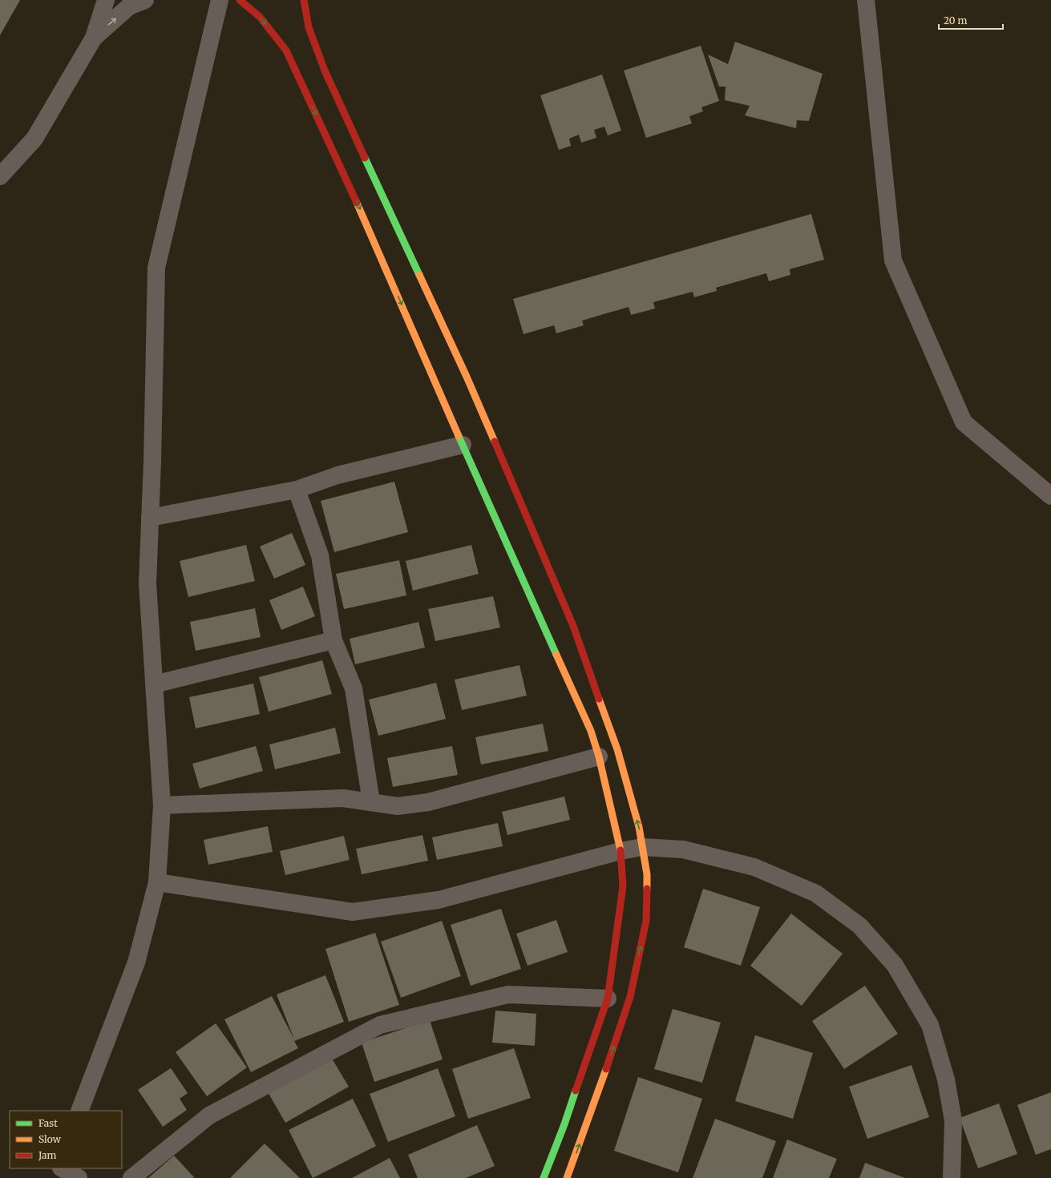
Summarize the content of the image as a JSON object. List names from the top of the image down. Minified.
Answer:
{"legend":["Fast","Slow","Jam"],"scale_bar":"20 m"}
